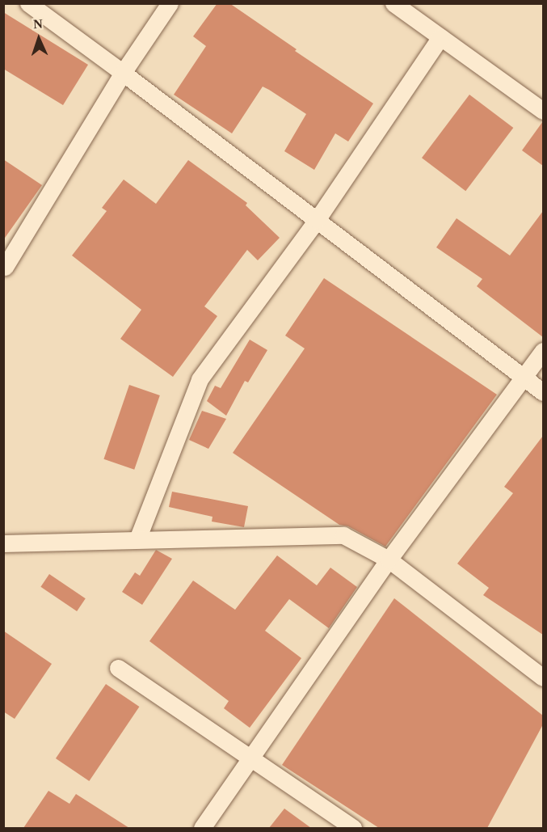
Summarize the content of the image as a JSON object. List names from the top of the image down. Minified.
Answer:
{"north":"top"}
